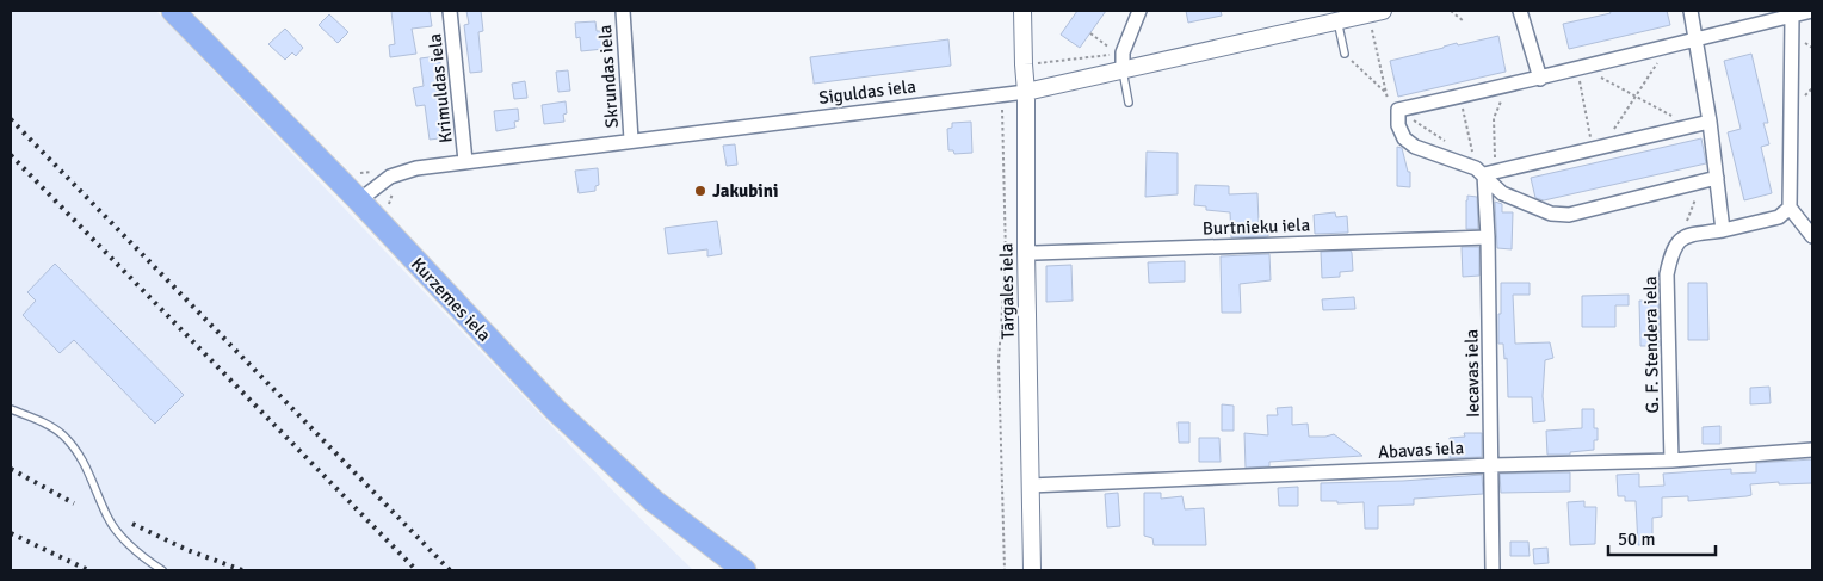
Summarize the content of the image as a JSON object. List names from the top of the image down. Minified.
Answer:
{"streets":{"highway":["Kurzemes iela"],"street":["Skrundas iela","Krimuldas iela","Siguldas iela","Burtnieku iela","Tārgales iela","G. F. Stendera iela","Iecavas iela","Abavas iela"]},"crossings":[["Skrundas iela","Siguldas iela"],["Krimuldas iela","Siguldas iela"],["Siguldas iela","Tārgales iela"],["Siguldas iela","Kurzemes iela"],["Burtnieku iela","Tārgales iela"],["Burtnieku iela","Iecavas iela"],["Tārgales iela","Abavas iela"],["G. F. Stendera iela","Abavas iela"],["Iecavas iela","Abavas iela"]],"places":["Jakubini"],"scale_bar":"50 m"}
